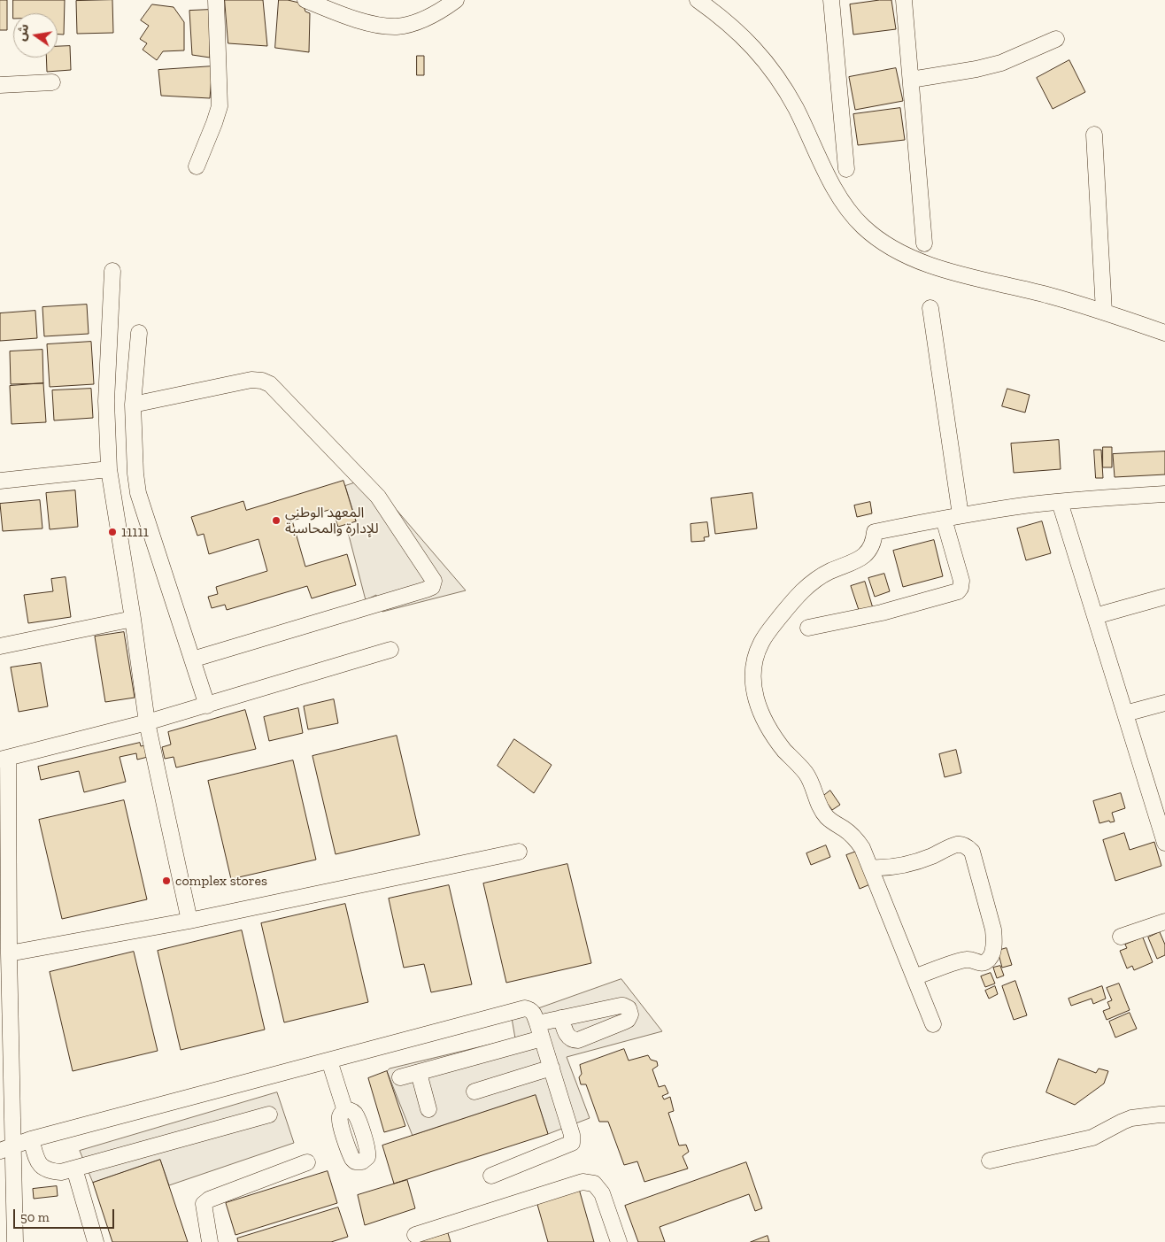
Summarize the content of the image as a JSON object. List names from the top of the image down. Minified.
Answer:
{"places":["المعهد الوطني للإدارة والمحاسبة","11111","complex stores"],"scale_bar":"50 m","north":"left"}
